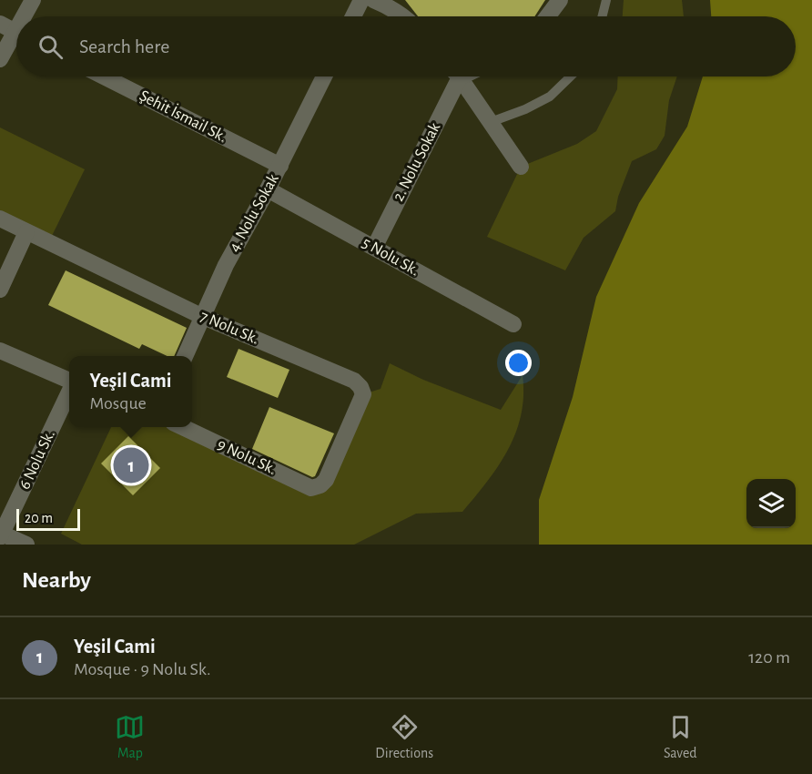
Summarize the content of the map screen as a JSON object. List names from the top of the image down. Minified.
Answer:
{"streets":{"street":["Şehit İsmail Sk.","2. Nolu Sokak","4. Nolu Sokak","5 Nolu Sk.","7 Nolu Sk.","9 Nolu Sk.","6 Nolu Sk."]},"crossings":[["Şehit İsmail Sk.","4. Nolu Sokak"],["2. Nolu Sokak","5 Nolu Sk."],["4. Nolu Sokak","5 Nolu Sk."],["4. Nolu Sokak","7 Nolu Sk."],["7 Nolu Sk.","9 Nolu Sk."]],"scale_bar":"20 m","page":{"search":"Search here","popup":["Yeşil Cami","Mosque"],"pins":"1","scale":"20 m","heading":"Nearby","list":[{"mark":"1","name":"Yeşil Cami","note":"Mosque · 9 Nolu Sk.","value":"120 m"}],"nav":["Map","Directions","Saved"]}}
